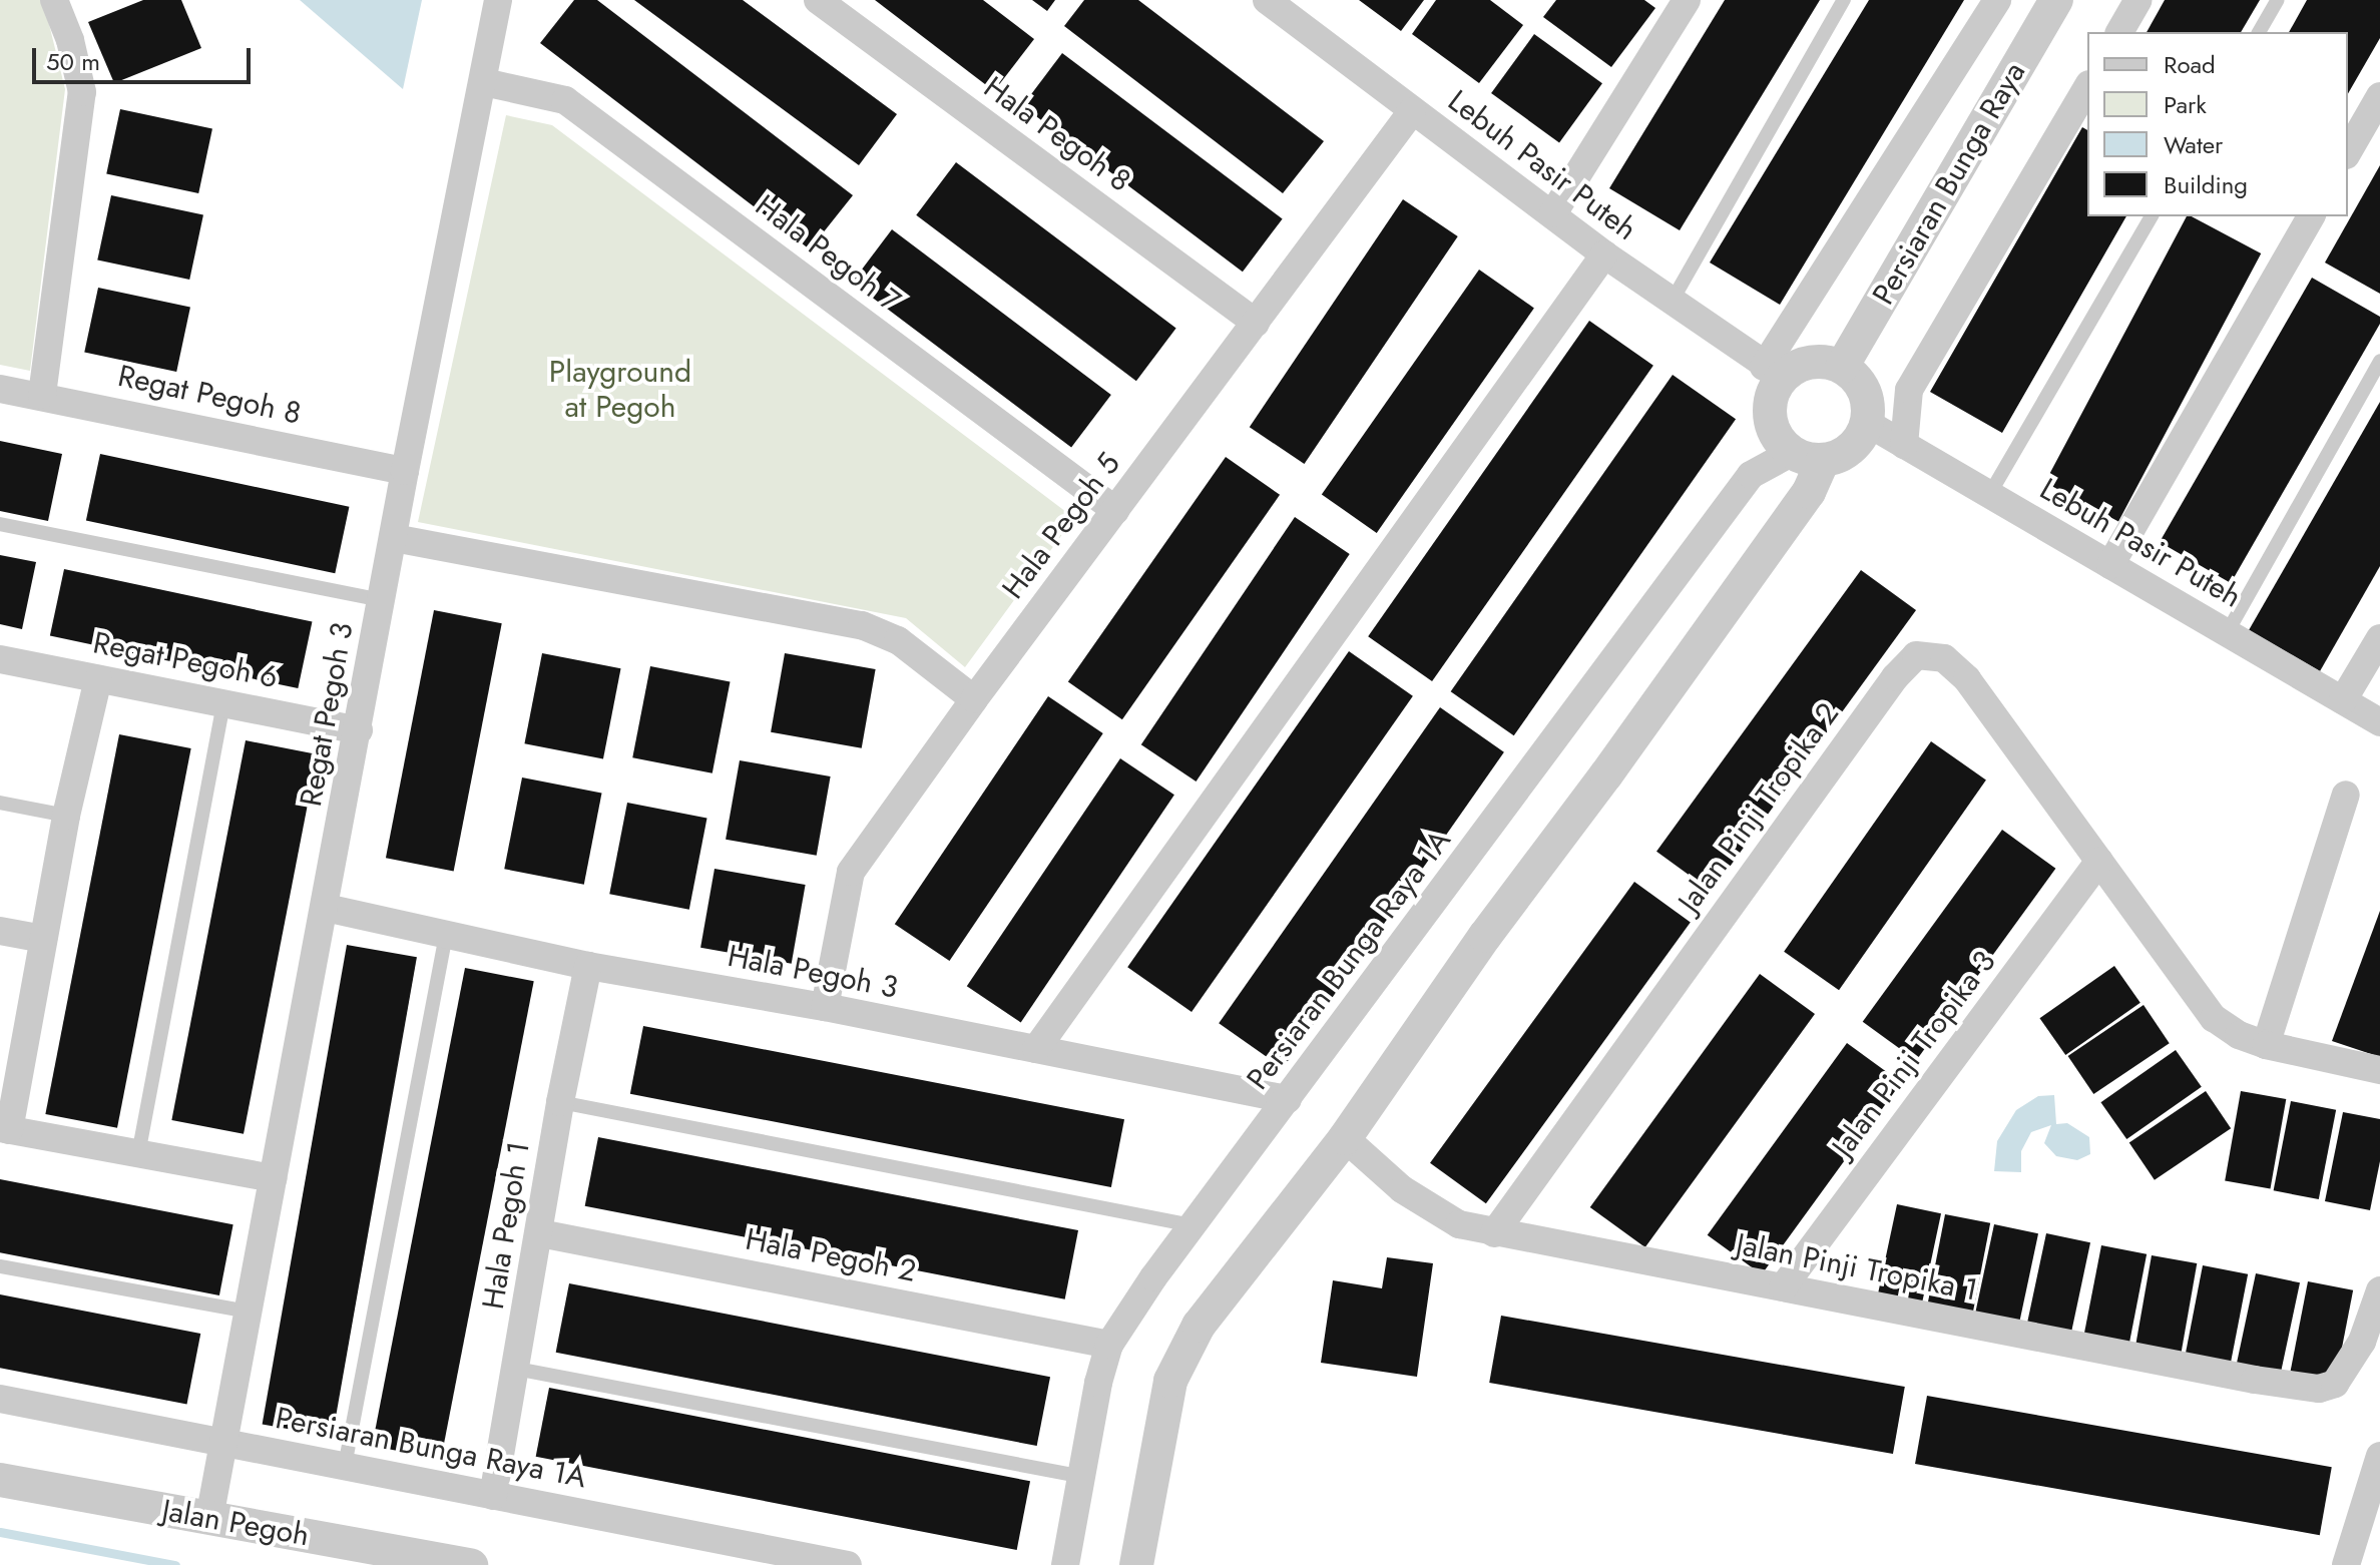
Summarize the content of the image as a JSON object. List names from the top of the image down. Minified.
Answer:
{"streets":{"street":["Hala Pegoh 8","Lebuh Pasir Puteh","Persiaran Bunga Raya","Hala Pegoh 7","Regat Pegoh 8","Hala Pegoh 5","Regat Pegoh 6","Regat Pegoh 3","Jalan Pinji Tropika 2","Persiaran Bunga Raya 1A","Hala Pegoh 3","Jalan Pinji Tropika 3","Hala Pegoh 1","Hala Pegoh 2","Jalan Pinji Tropika 1","Jalan Pegoh"]},"crossings":[["Hala Pegoh 8","Hala Pegoh 5"],["Lebuh Pasir Puteh","Persiaran Bunga Raya"],["Lebuh Pasir Puteh","Hala Pegoh 5"],["Lebuh Pasir Puteh","Persiaran Bunga Raya 1A"],["Persiaran Bunga Raya","Persiaran Bunga Raya 1A"],["Hala Pegoh 7","Hala Pegoh 5"],["Hala Pegoh 7","Regat Pegoh 3"],["Regat Pegoh 8","Regat Pegoh 3"],["Hala Pegoh 5","Hala Pegoh 3"],["Regat Pegoh 6","Regat Pegoh 3"],["Regat Pegoh 3","Persiaran Bunga Raya 1A"],["Regat Pegoh 3","Hala Pegoh 3"],["Regat Pegoh 3","Jalan Pegoh"],["Jalan Pinji Tropika 2","Jalan Pinji Tropika 3"],["Jalan Pinji Tropika 2","Jalan Pinji Tropika 1"],["Persiaran Bunga Raya 1A","Hala Pegoh 3"],["Persiaran Bunga Raya 1A","Hala Pegoh 1"],["Persiaran Bunga Raya 1A","Hala Pegoh 2"],["Hala Pegoh 3","Hala Pegoh 1"],["Jalan Pinji Tropika 3","Jalan Pinji Tropika 1"],["Hala Pegoh 1","Hala Pegoh 2"]],"parks":["Playground at Pegoh"],"legend":["Road","Park","Water","Building"],"scale_bar":"50 m"}
